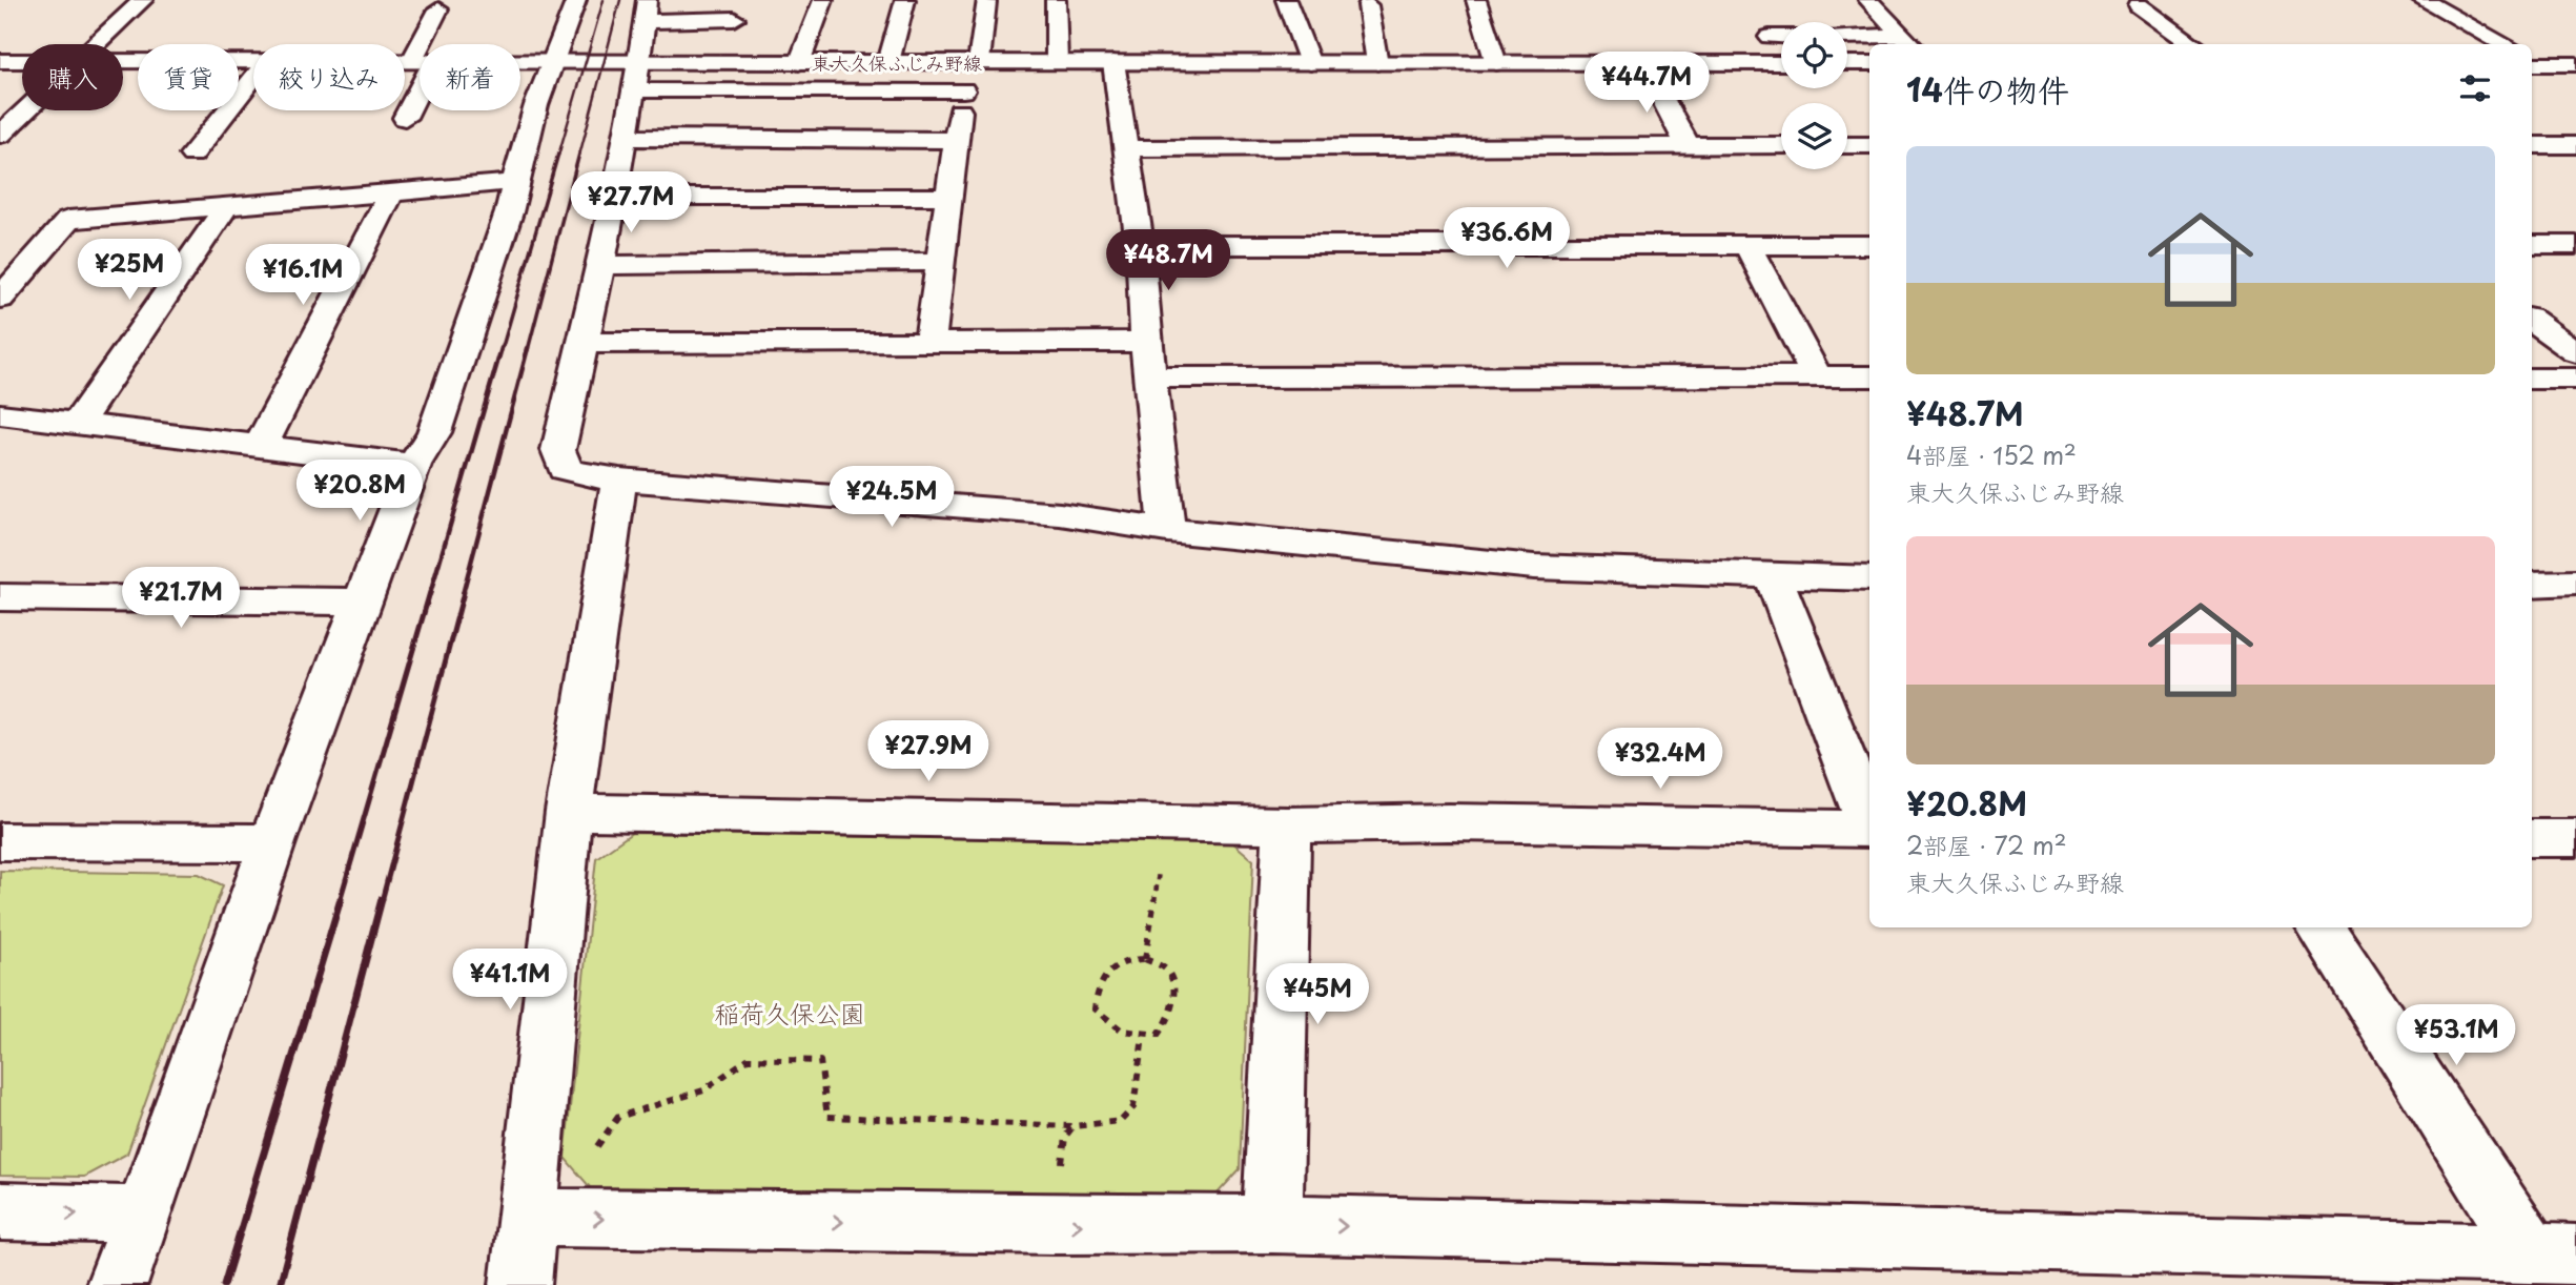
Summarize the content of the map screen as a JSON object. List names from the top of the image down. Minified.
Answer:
{"streets":{"street":["東大久保ふじみ野線"]},"parks":["稲荷久保公園"],"page":{"chip":["購入","賃貸","絞り込み","新着"],"heading":"14件の物件","price":["¥44.7M","¥27.7M","¥36.6M","¥48.7M","¥25M","¥16.1M","¥20.8M","¥24.5M","¥21.7M","¥27.9M","¥32.4M","¥41.1M","¥45M","¥53.1M"],"list":[{"name":"¥48.7M","note":"4部屋 · 152 m² · 東大久保ふじみ野線"},{"name":"¥20.8M","note":"2部屋 · 72 m² · 東大久保ふじみ野線"}]}}
